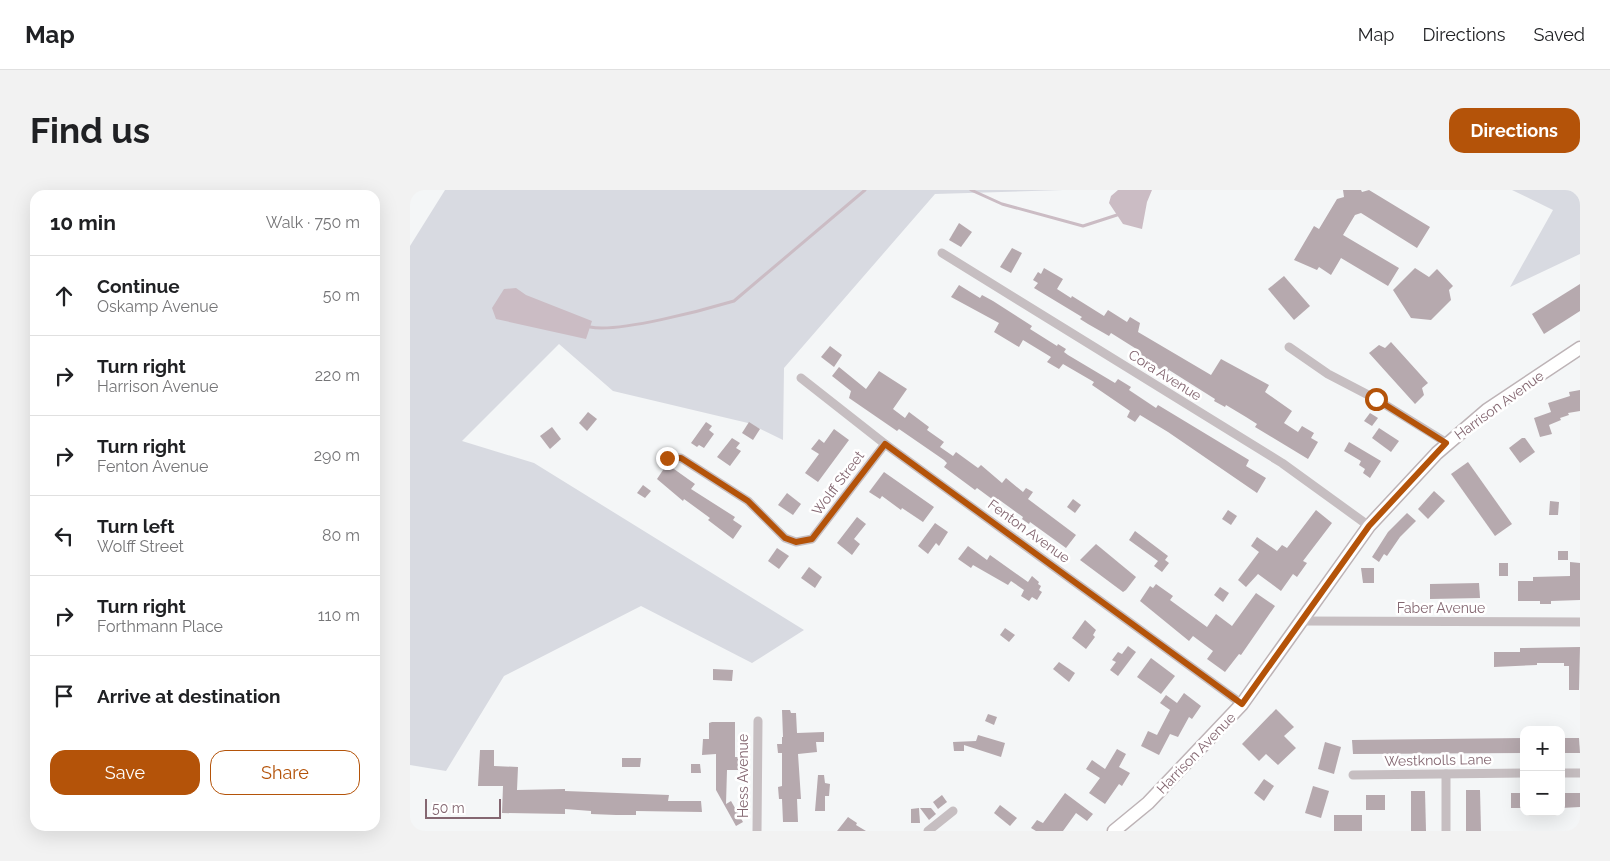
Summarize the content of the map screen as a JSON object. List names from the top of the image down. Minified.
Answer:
{"streets":{"main road":["Harrison Avenue"],"street":["Cora Avenue","Wolff Street","Fenton Avenue","Faber Avenue","Westknolls Lane","Hess Avenue"]},"crossings":[["Cora Avenue","Harrison Avenue"],["Harrison Avenue","Fenton Avenue"],["Harrison Avenue","Faber Avenue"],["Wolff Street","Fenton Avenue"]],"scale_bar":"50 m","page":{"header":"Map","nav":["Map","Directions","Saved"],"buttons":["Directions",["Save","Share"]],"title":"Find us","heading":["10 min","Walk · 750 m"],"list":[["Continue","Oskamp Avenue","50 m"],["Turn right","Harrison Avenue","220 m"],["Turn right","Fenton Avenue","290 m"],["Turn left","Wolff Street","80 m"],["Turn right","Forthmann Place","110 m"],"Arrive at destination"],"map_buttons":["+","−"],"scale":"50 m"}}
